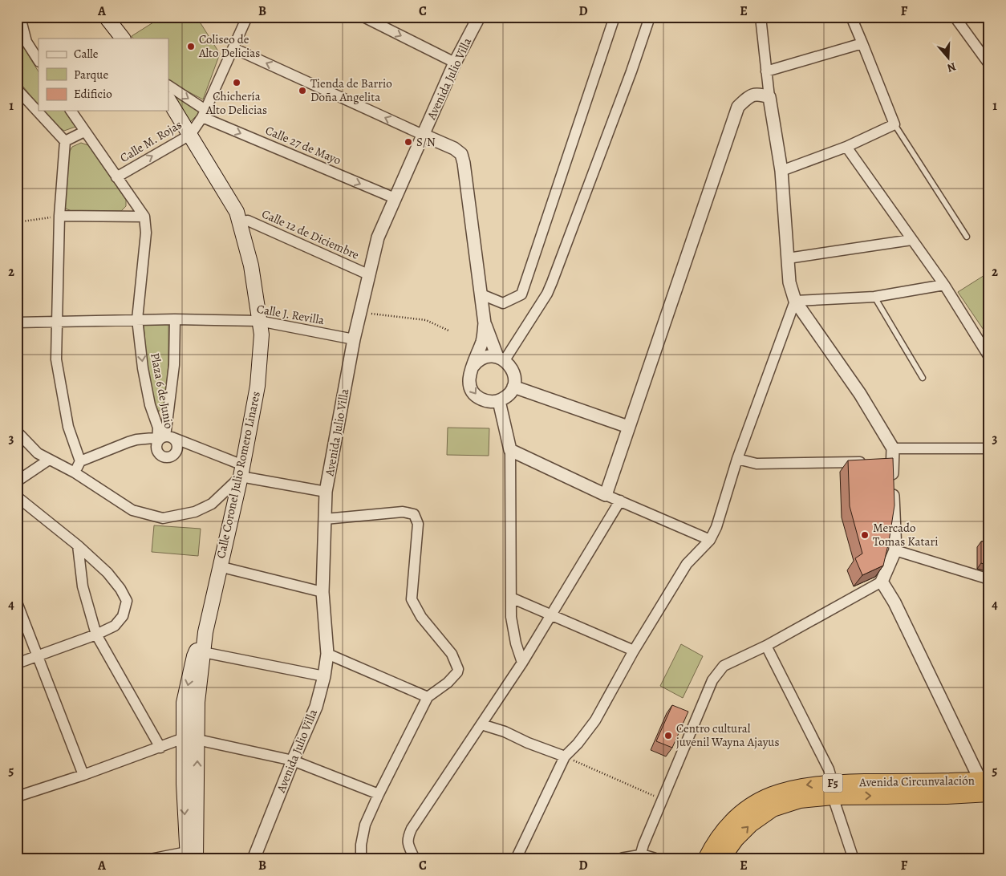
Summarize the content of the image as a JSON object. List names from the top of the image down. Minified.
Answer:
{"streets":{"highway":["Avenida Circunvalación","F5"],"main road":["Calle Coronel Julio Romero Linares"],"street":["Avenida Julio Villa","Calle M. Rojas","Calle 27 de Mayo","Calle 12 de Diciembre","Calle J. Revilla","Plaza 6 de Junio"]},"crossings":[["Avenida Julio Villa","Calle 27 de Mayo"],["Avenida Julio Villa","Calle 12 de Diciembre"],["Avenida Julio Villa","Calle J. Revilla"],["Calle M. Rojas","Calle 27 de Mayo"],["Calle M. Rojas","Calle Coronel Julio Romero Linares"],["Calle 12 de Diciembre","Calle Coronel Julio Romero Linares"],["Calle J. Revilla","Plaza 6 de Junio"],["Calle J. Revilla","Calle Coronel Julio Romero Linares"]],"one_way":["Calle M. Rojas"],"places":["Coliseo de Alto Delicias","Chichería Alto Delicias","Tienda de Barrio Doña Angelita","S/N","Mercado Tomas Katari","Centro cultural juvenil Wayna Ajayus"],"legend":["Calle","Parque","Edificio"],"north":"bottom","grid":{"columns":["A","B","C","D","E","F"],"rows":["1","2","3","4","5"]}}
